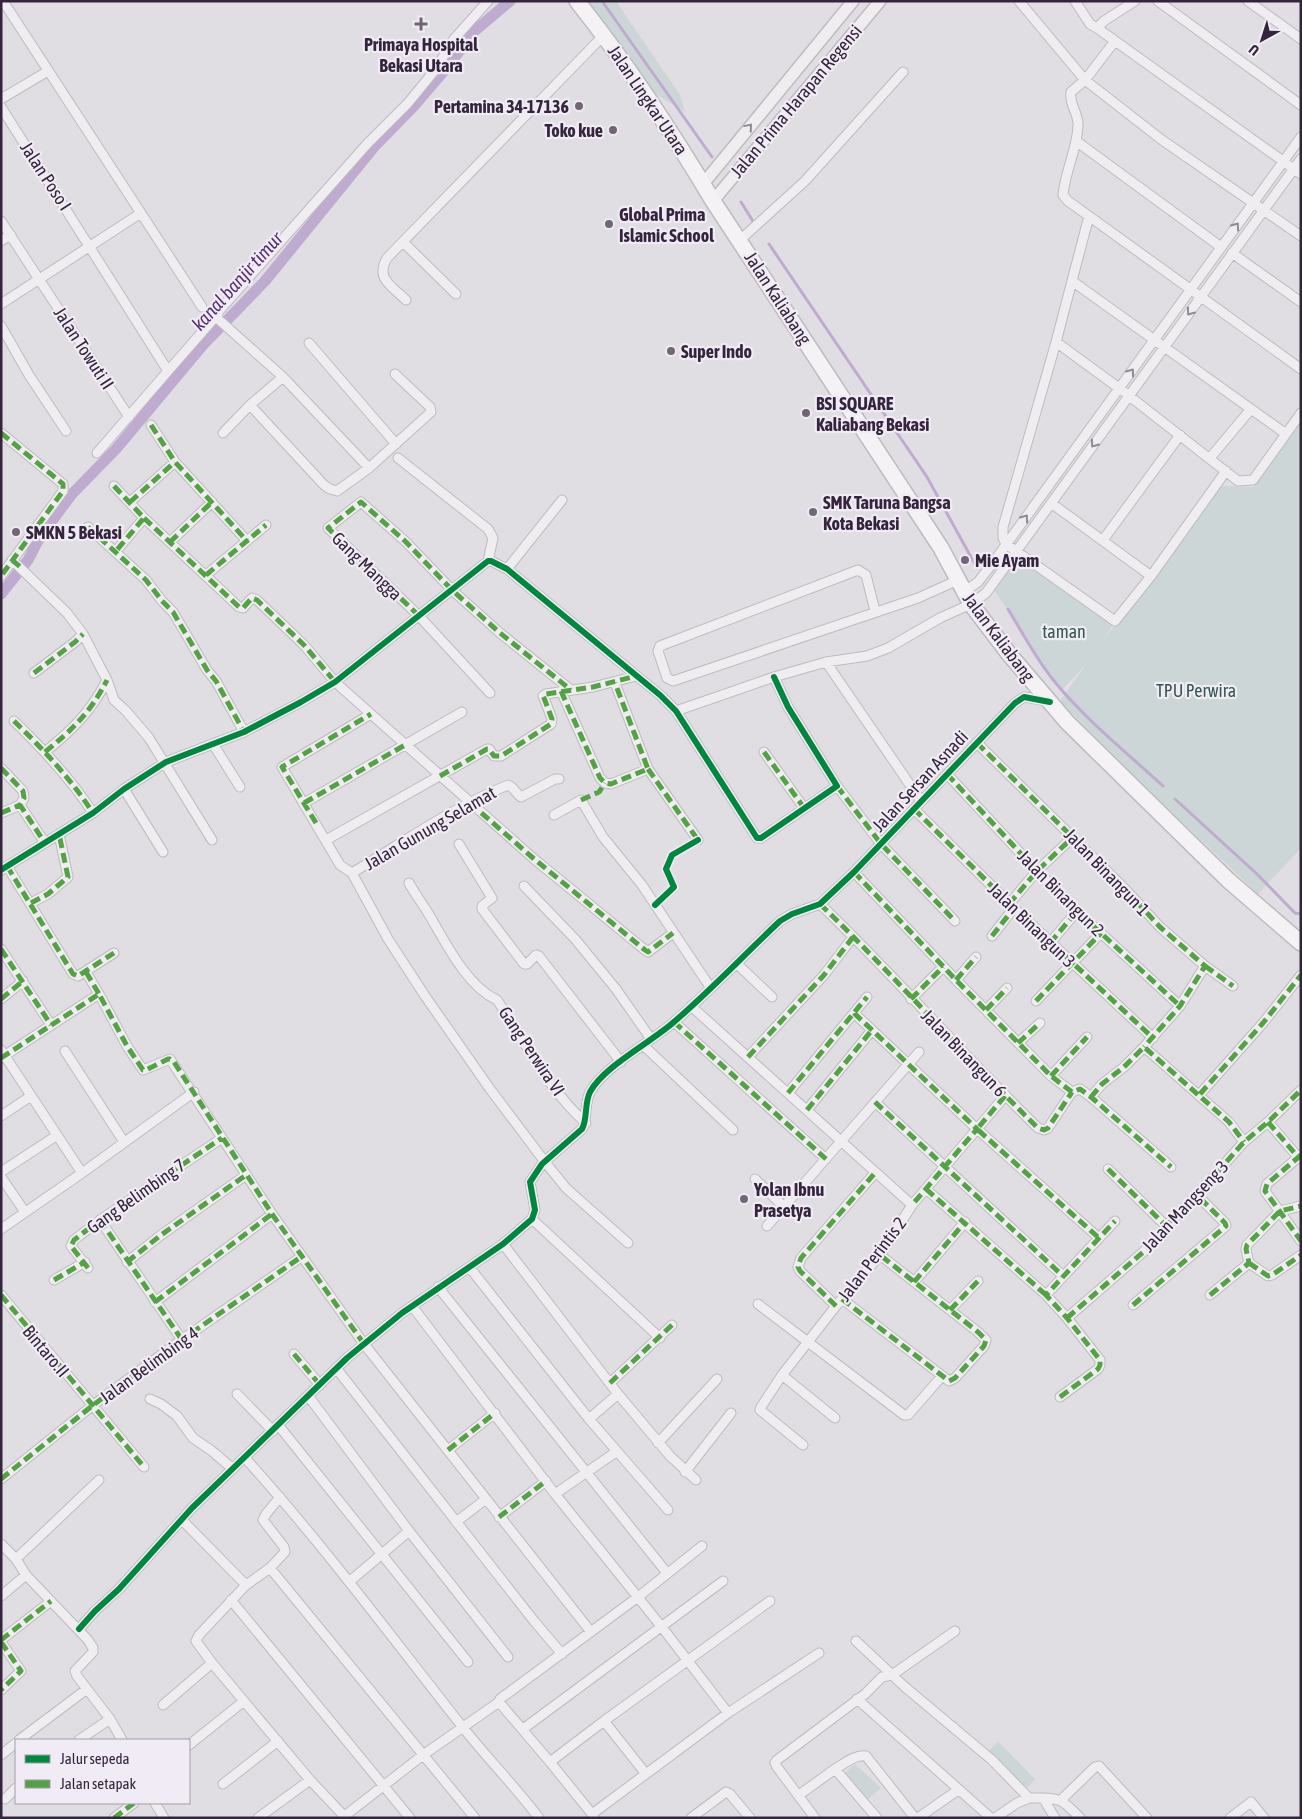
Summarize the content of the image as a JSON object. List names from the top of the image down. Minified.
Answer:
{"streets":{"main road":["Jalan Lingkar Utara","Jalan Kaliabang"],"street":["Jalan Prima Harapan Regensi","Jalan Poso I","Jalan Towuti II","Gang Mangga","Jalan Sersan Asnadi","Jalan Gunung Selamat","Jalan Binangun 1","Jalan Binangun 2","Jalan Binangun 3","Gang Perwira VI","Jalan Binangun 6","Gang Belimbing 7","Jalan Mangseng 3","Jalan Perintis 2","Bintaro.II","Jalan Belimbing 4"]},"crossings":[["Jalan Lingkar Utara","Jalan Prima Harapan Regensi"],["Jalan Lingkar Utara","Jalan Kaliabang"],["Jalan Prima Harapan Regensi","Jalan Kaliabang"],["Jalan Kaliabang","Jalan Sersan Asnadi"],["Jalan Sersan Asnadi","Jalan Binangun 1"],["Jalan Sersan Asnadi","Jalan Binangun 2"],["Jalan Sersan Asnadi","Jalan Binangun 3"],["Jalan Sersan Asnadi","Jalan Binangun 6"],["Bintaro.II","Jalan Belimbing 4"]],"water":["kanal banjir timur"],"parks":["taman","TPU Perwira"],"places":{"health":["Primaya Hospital Bekasi Utara"],"other":["Pertamina 34-17136","Toko kue","Global Prima Islamic School","Super Indo","BSI SQUARE Kaliabang Bekasi","SMK Taruna Bangsa Kota Bekasi","SMKN 5 Bekasi","Mie Ayam","Yolan Ibnu Prasetya"]},"legend":["Jalur sepeda","Jalan setapak"],"north":"bottom left"}
